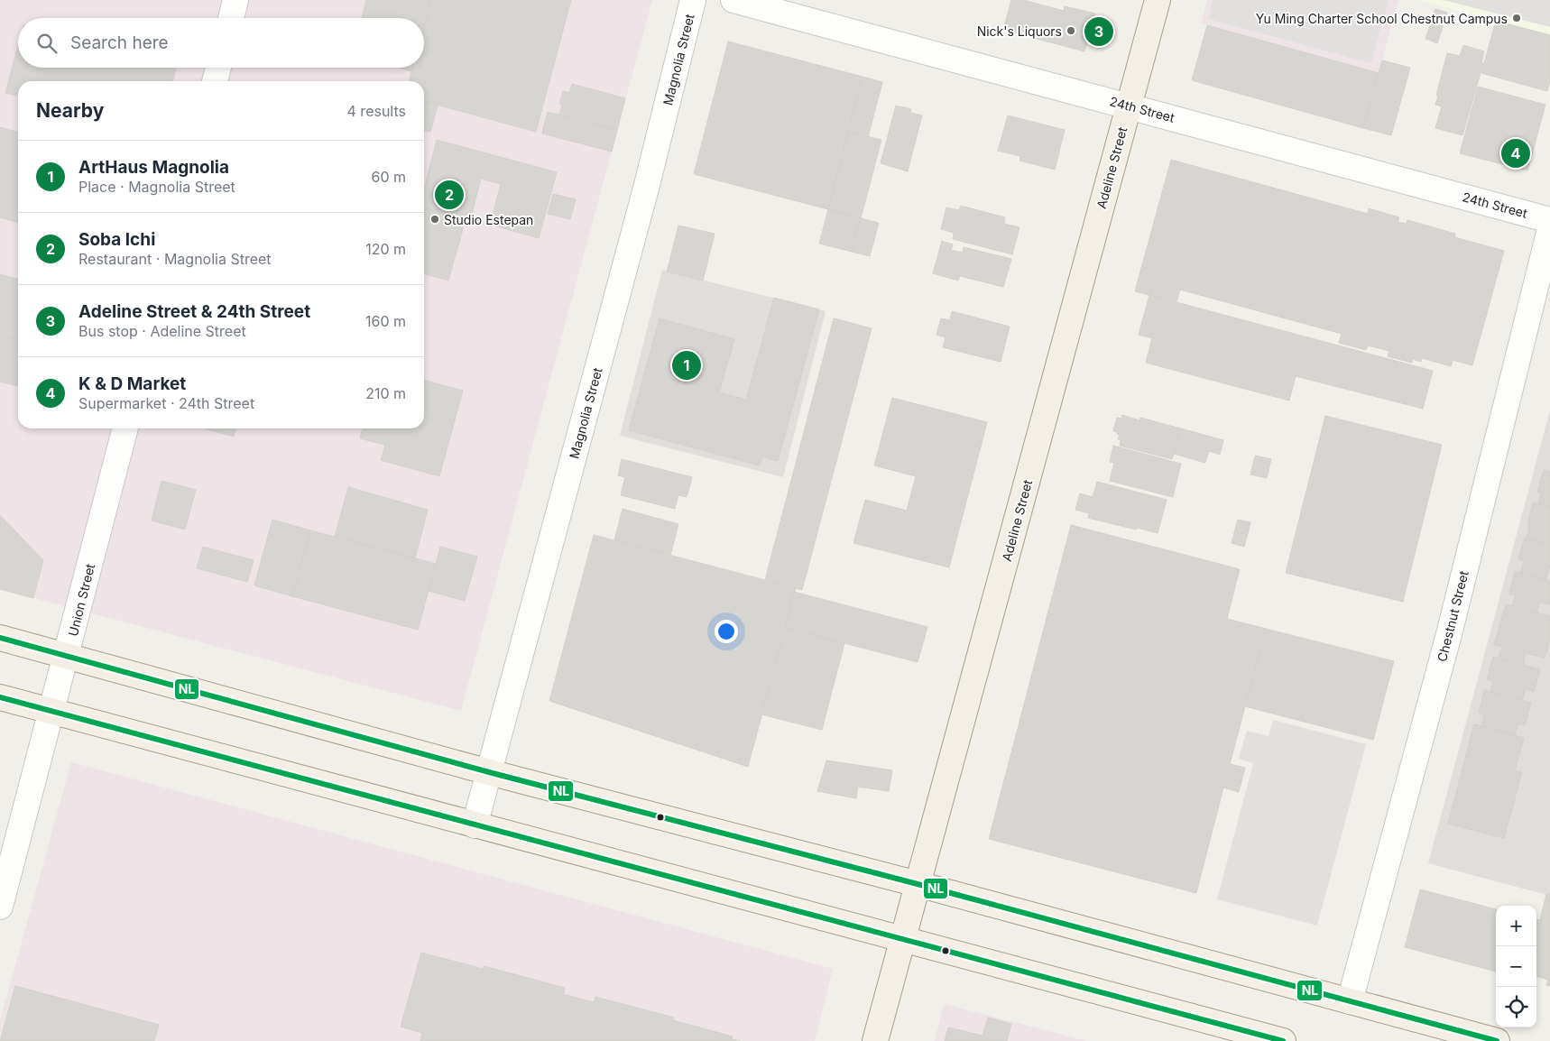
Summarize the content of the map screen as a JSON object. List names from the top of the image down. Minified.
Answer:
{"streets":{"main road":["Adeline Street"],"street":["Magnolia Street","24th Street","Union Street","Chestnut Street"]},"crossings":[["24th Street","Adeline Street"]],"places":["Yu Ming Charter School Chestnut Campus","Nick's Liquors","Studio Estepan"],"lines":["transit line NL"],"page":{"pins":["3","4","2","1"],"search":"Search here","heading":["Nearby","4 results"],"list":[{"mark":"1","name":"ArtHaus Magnolia","note":"Place · Magnolia Street","value":"60 m"},{"mark":"2","name":"Soba Ichi","note":"Restaurant · Magnolia Street","value":"120 m"},{"mark":"3","name":"Adeline Street & 24th Street","note":"Bus stop · Adeline Street","value":"160 m"},{"mark":"4","name":"K & D Market","note":"Supermarket · 24th Street","value":"210 m"}],"map_buttons":["+","−"]}}
